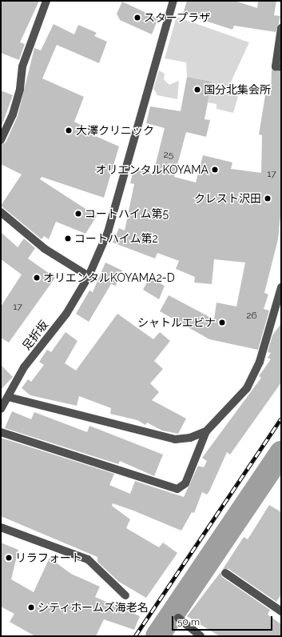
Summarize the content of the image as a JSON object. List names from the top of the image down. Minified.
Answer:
{"streets":{"street":["足折坂"]},"places":["スタープラザ","国分北集会所","大澤クリニック","オリエンタルKOYAMA","クレスト沢田","コートハイム第5","コートハイム第2","オリエンタルKOYAMA2-D","シャトルエビナ","リラフォート","シティホームズ海老名"],"house_numbers":["25","17","17","26"],"scale_bar":"50 m"}
